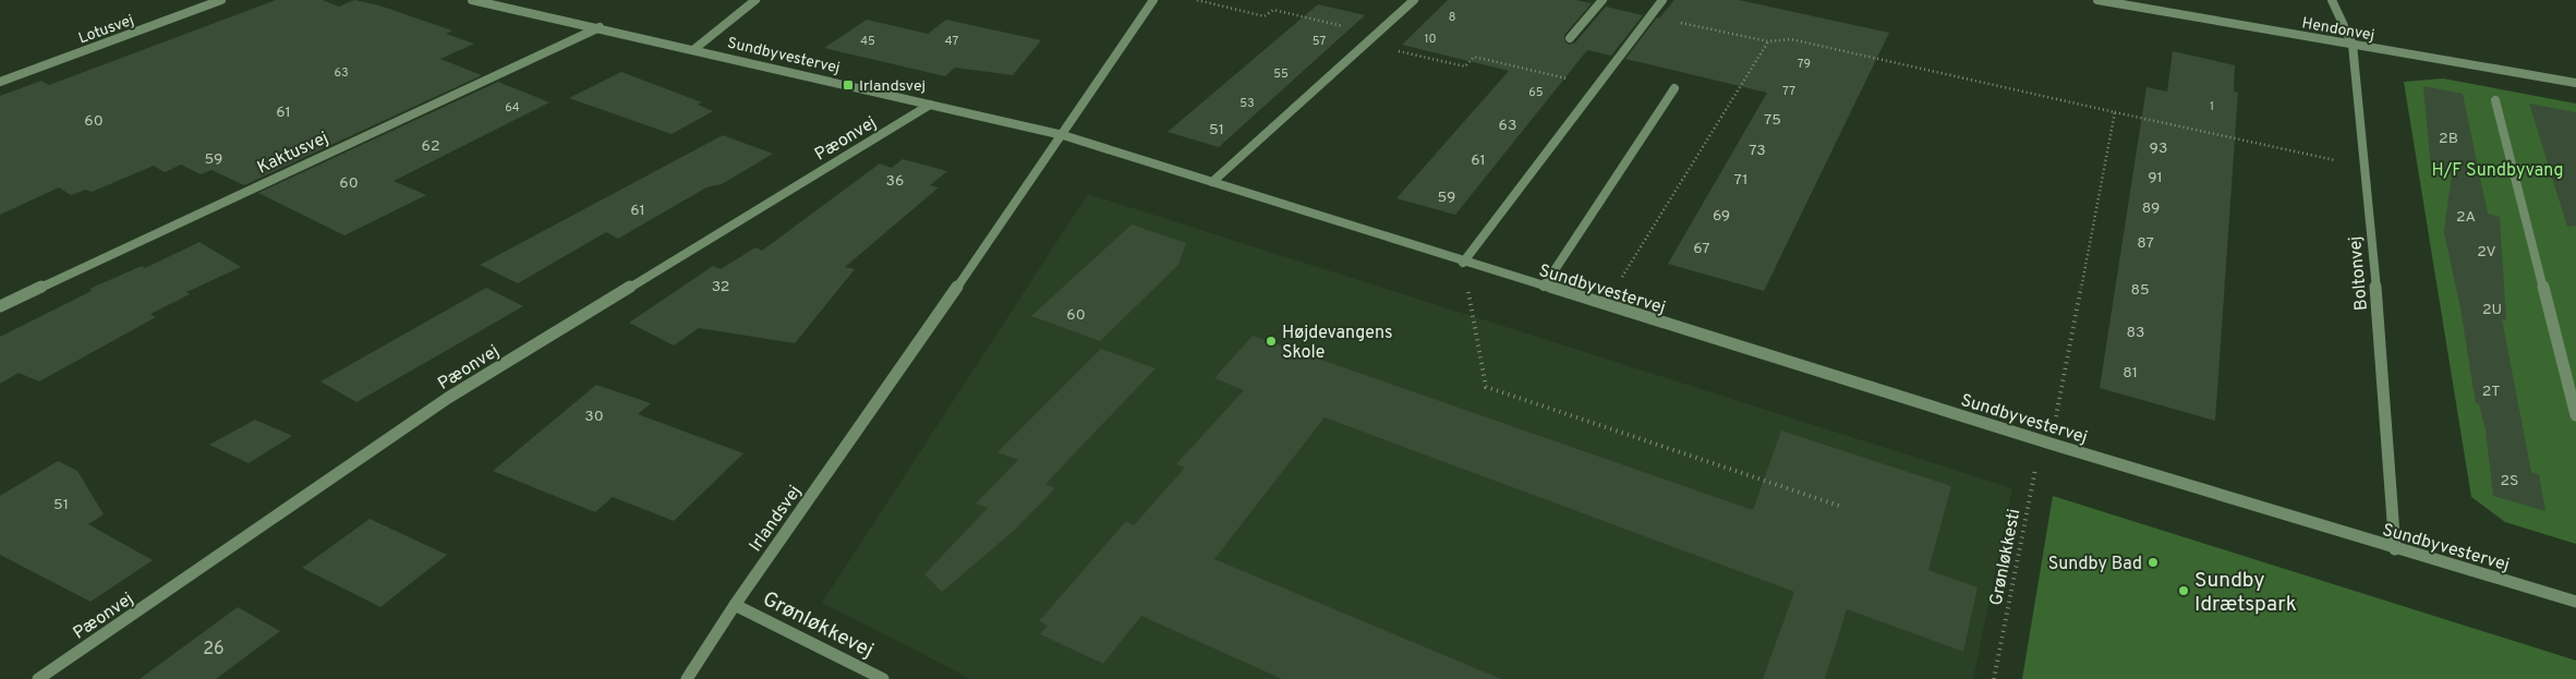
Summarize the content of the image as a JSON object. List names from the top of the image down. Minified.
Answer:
{"streets":{"street":["Lotusvej","Hendonvej","Sundbyvestervej","Pæonvej","Kaktusvej","Boltonvej","Irlandsvej","Grønløkkevej"],"path":["Grønløkkesti"]},"crossings":[["Hendonvej","Boltonvej"],["Sundbyvestervej","Pæonvej"],["Sundbyvestervej","Kaktusvej"],["Sundbyvestervej","Boltonvej"],["Sundbyvestervej","Irlandsvej"],["Sundbyvestervej","Grønløkkesti"],["Irlandsvej","Grønløkkevej"]],"parks":["H/F Sundbyvang"],"places":{"transit":["Irlandsvej"],"other":["Højdevangens Skole","Sundby Bad","Sundby Idrætspark"]},"house_numbers":["8","10","45","47","57","79","63","55","77","65","53","1","64","61","75","60","63","51","2B","62","93","73","59","61","91","71","36","60","59","89","61","69","2A","87","67","2V","32","85","2U","60","83","81","2T","30","2S","51","26"]}
